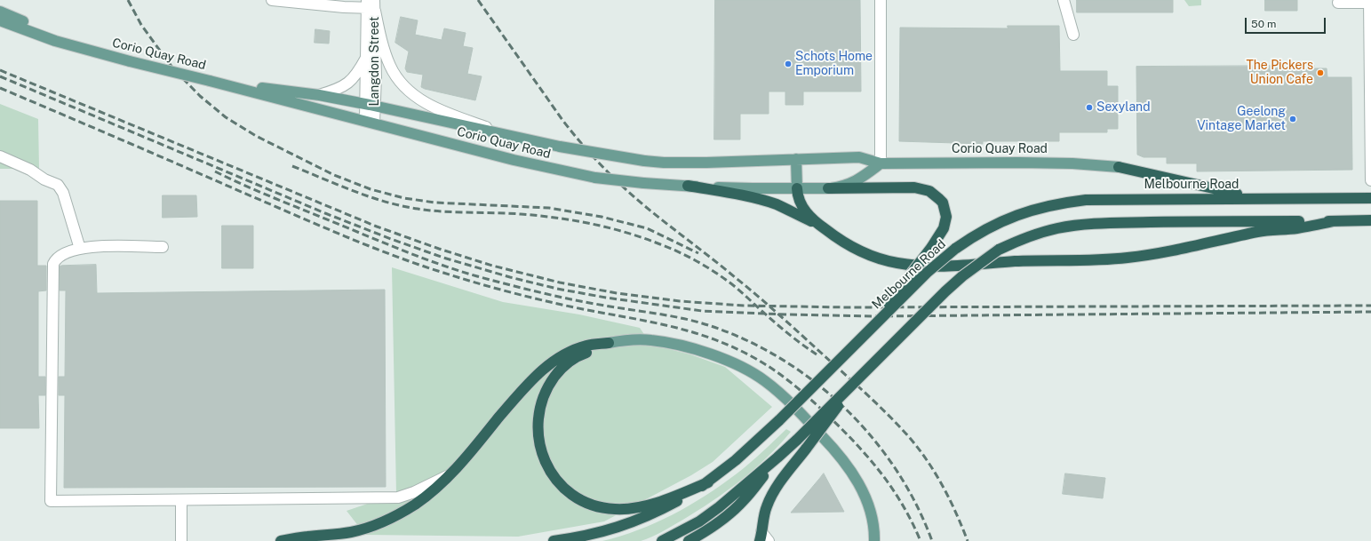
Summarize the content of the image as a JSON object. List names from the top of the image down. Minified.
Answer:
{"streets":{"highway":["Melbourne Road"],"main road":["Corio Quay Road"],"street":["Langdon Street"]},"crossings":[["Corio Quay Road","Langdon Street"]],"places":["Schots Home Emporium","The Pickers Union Cafe","Sexyland","Geelong Vintage Market"],"scale_bar":"50 m"}
